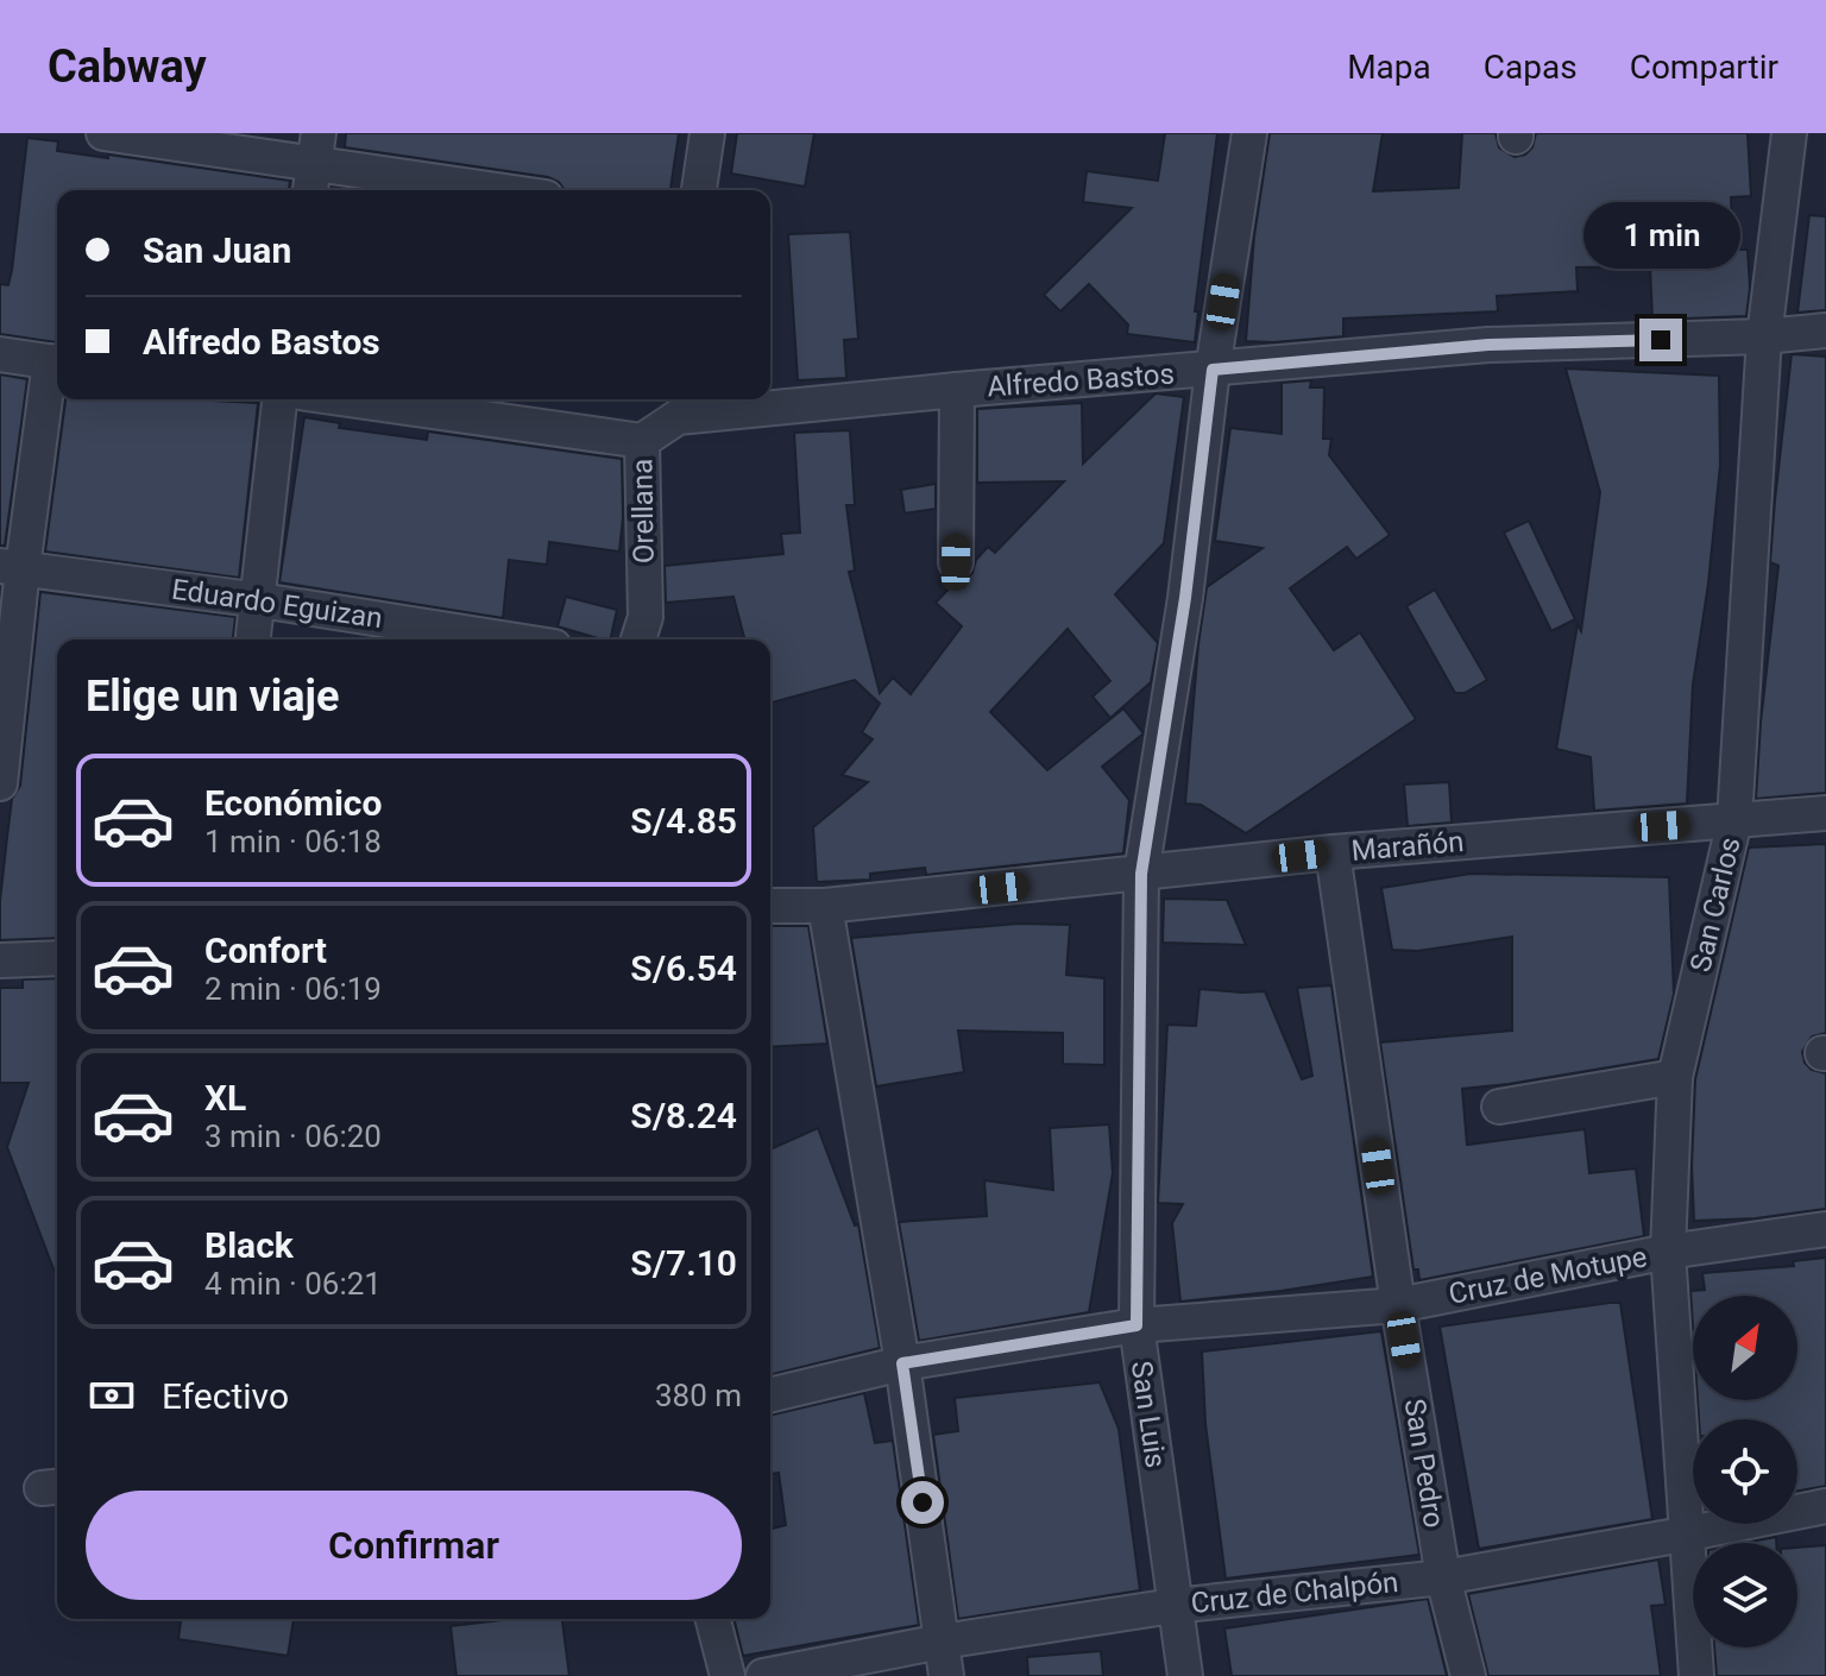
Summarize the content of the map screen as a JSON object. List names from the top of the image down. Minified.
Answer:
{"streets":{"street":["Alfredo Bastos","Orellana","Eduardo Eguizan","Marañón","San Carlos","Cruz de Motupe","San Luis","San Pedro","Cruz de Chalpón"]},"crossings":[["Alfredo Bastos","Orellana"],["Alfredo Bastos","San Carlos"],["Alfredo Bastos","San Luis"],["Marañón","San Carlos"],["Marañón","San Luis"],["Marañón","San Pedro"],["San Carlos","Cruz de Motupe"],["San Carlos","Cruz de Chalpón"],["Cruz de Motupe","San Luis"],["Cruz de Motupe","San Pedro"],["San Luis","Cruz de Chalpón"],["San Pedro","Cruz de Chalpón"]],"north":"top right","page":{"header":"Cabway","nav":["Mapa","Capas","Compartir"],"banner":["San Juan","Alfredo Bastos"],"bubble":"1 min","heading":"Elige un viaje","list":[{"name":"Económico","note":"1 min · 06:18","value":"S/4.85"},{"name":"Confort","note":"2 min · 06:19","value":"S/6.54"},{"name":"XL","note":"3 min · 06:20","value":"S/8.24"},{"name":"Black","note":"4 min · 06:21","value":"S/7.10"}],"pay":["Efectivo","380 m"],"buttons":"Confirmar"}}
